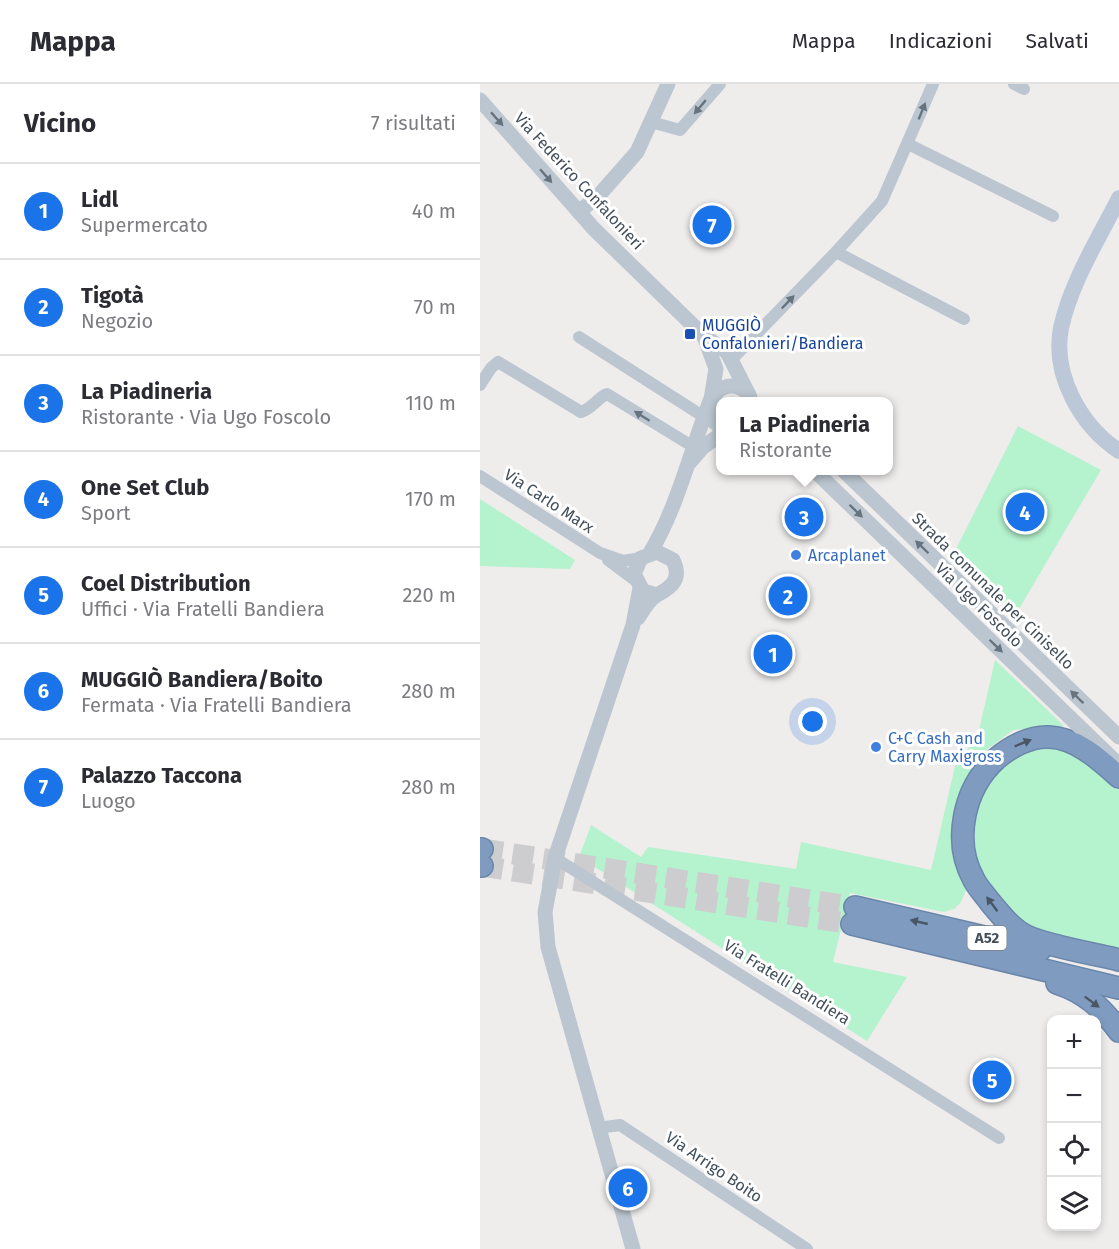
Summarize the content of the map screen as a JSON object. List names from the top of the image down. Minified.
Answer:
{"streets":{"highway":["A52"],"street":["Via Federico Confalonieri","Via Carlo Marx","Strada comunale per Cinisello","Via Ugo Foscolo","Via Fratelli Bandiera","Via Arrigo Boito"]},"one_way":["Strada comunale per Cinisello","Via Ugo Foscolo"],"places":{"transit":["MUGGIÒ Confalonieri/Bandiera"],"other":["Arcaplanet","C+C Cash and Carry Maxigross"]},"page":{"header":"Mappa","nav":["Mappa","Indicazioni","Salvati"],"heading":["Vicino","7 risultati"],"list":[{"mark":"1","name":"Lidl","note":"Supermercato","value":"40 m"},{"mark":"2","name":"Tigotà","note":"Negozio","value":"70 m"},{"mark":"3","name":"La Piadineria","note":"Ristorante · Via Ugo Foscolo","value":"110 m"},{"mark":"4","name":"One Set Club","note":"Sport","value":"170 m"},{"mark":"5","name":"Coel Distribution","note":"Uffici · Via Fratelli Bandiera","value":"220 m"},{"mark":"6","name":"MUGGIÒ Bandiera/Boito","note":"Fermata · Via Fratelli Bandiera","value":"280 m"},{"mark":"7","name":"Palazzo Taccona","note":"Luogo","value":"280 m"}],"pins":["7","4","3","2","1","5","6"],"popup":["La Piadineria","Ristorante"],"map_buttons":["+","−"]}}
